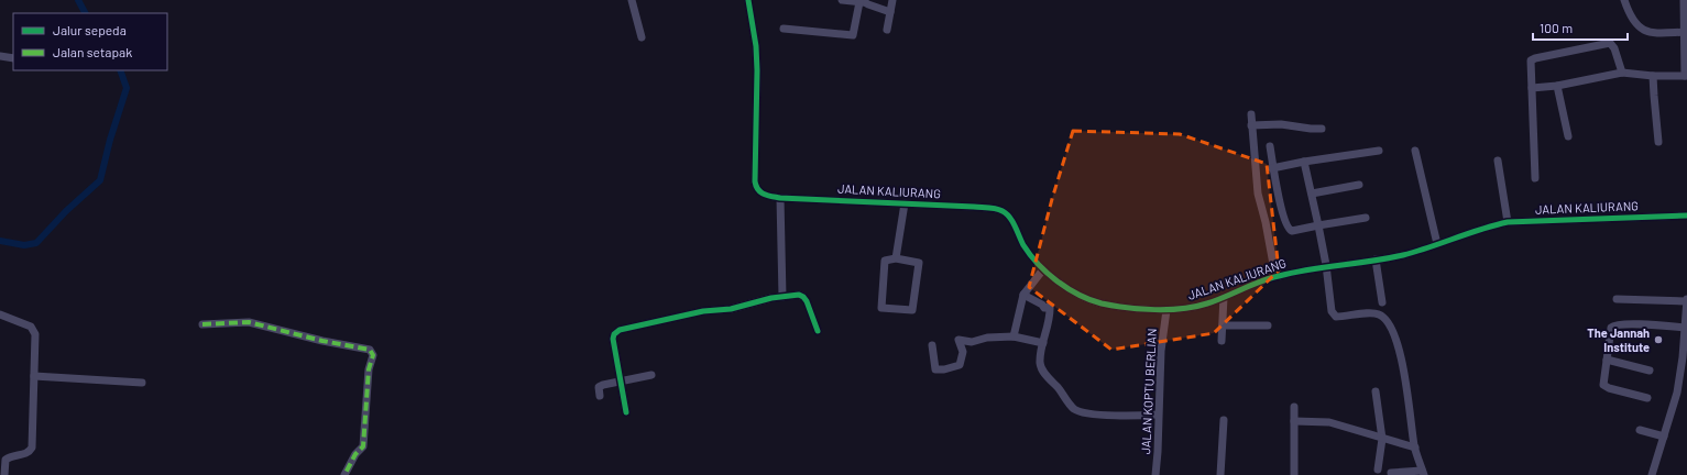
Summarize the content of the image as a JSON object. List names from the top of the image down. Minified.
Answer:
{"streets":{"street":["JALAN KALIURANG","JALAN KOPTU BERLIAN"]},"crossings":[["JALAN KALIURANG","JALAN KOPTU BERLIAN"]],"places":["The Jannah Institute"],"legend":["Jalur sepeda","Jalan setapak"],"scale_bar":"100 m"}
